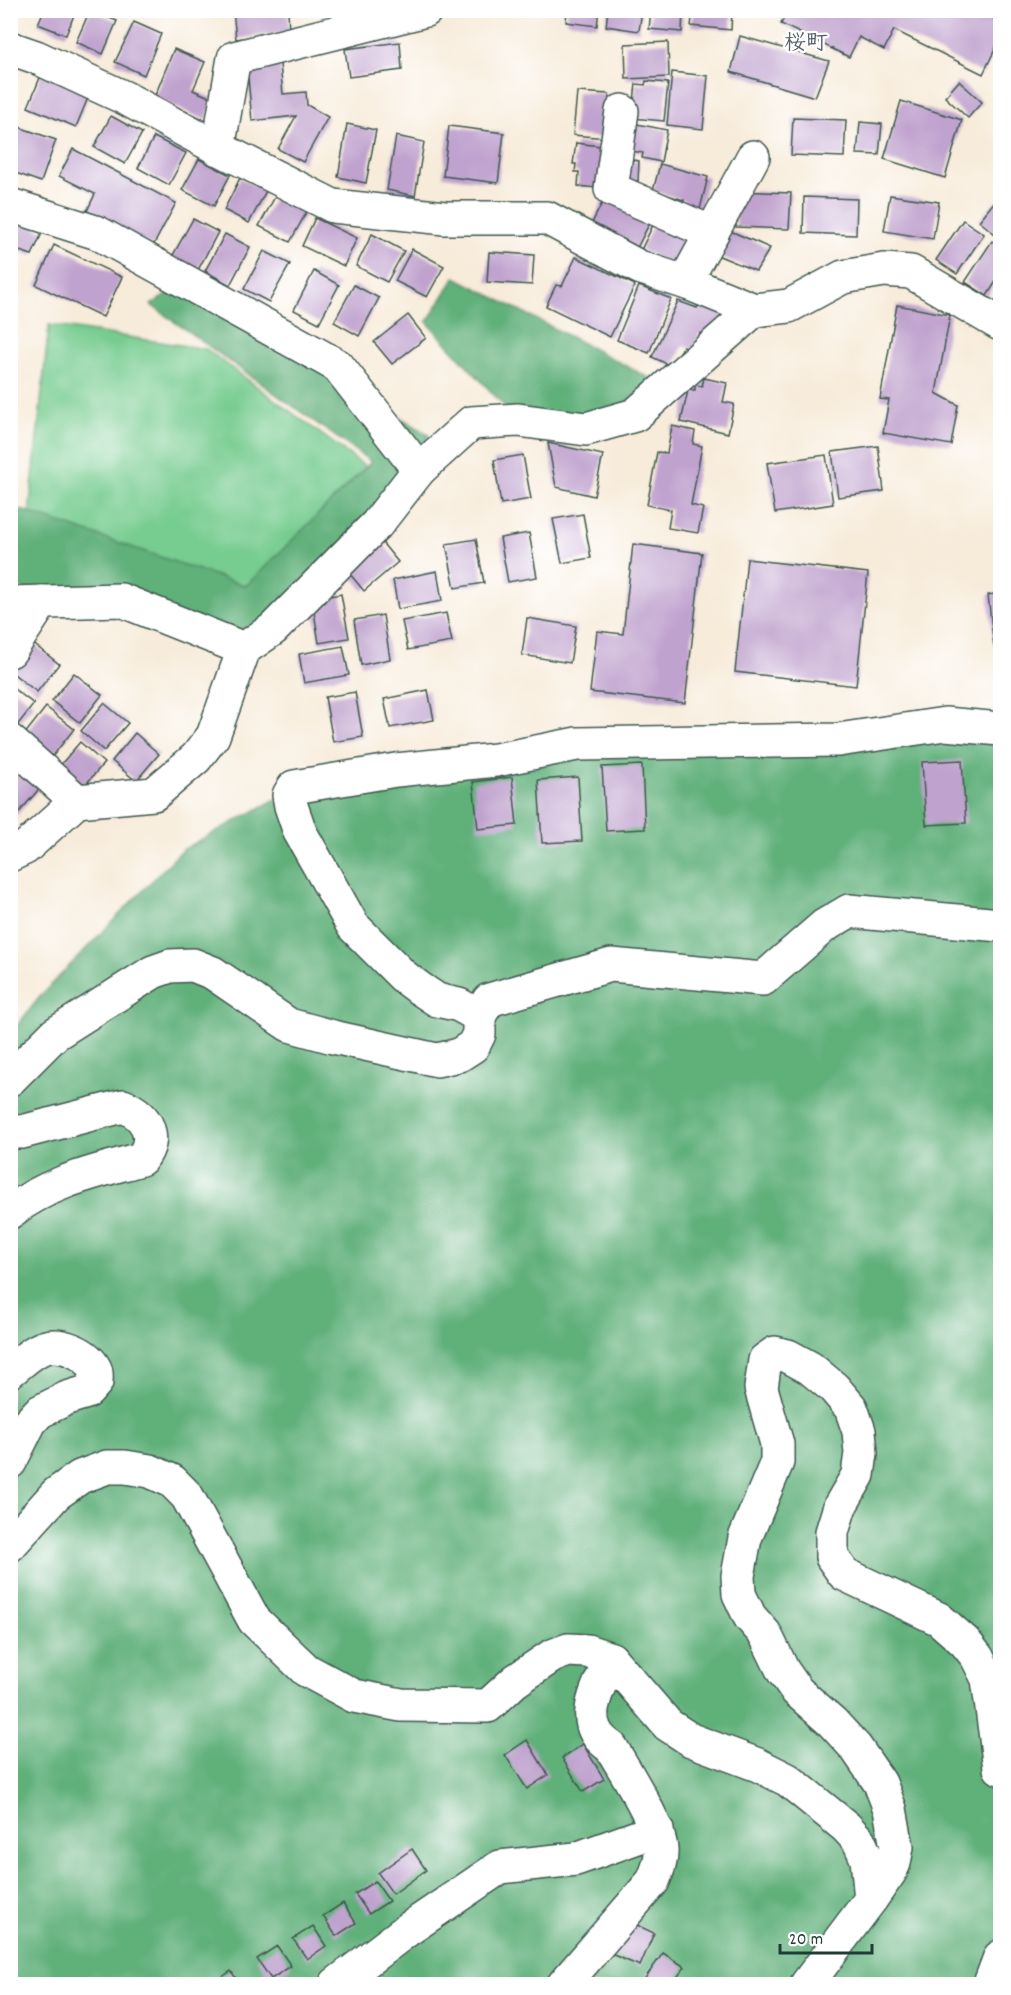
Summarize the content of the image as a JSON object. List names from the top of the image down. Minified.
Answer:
{"districts":["桜町"],"scale_bar":"20 m"}
